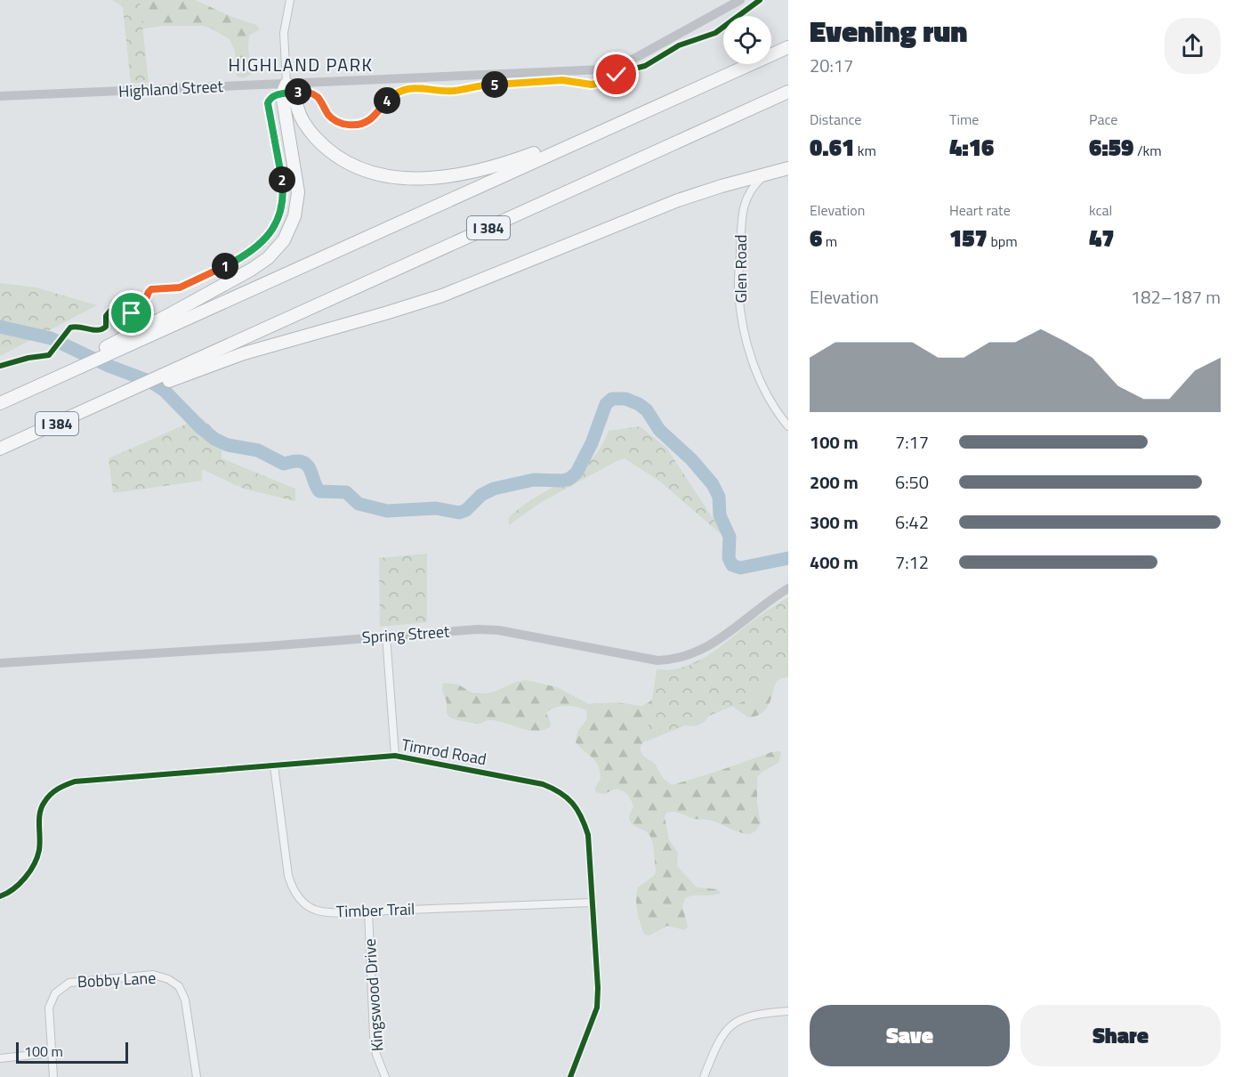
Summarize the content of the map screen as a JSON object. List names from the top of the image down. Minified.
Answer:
{"streets":{"highway":["I 384"],"street":["Highland Street","Glen Road","Spring Street","Timrod Road","Timber Trail","Bobby Lane","Kingswood Drive"]},"crossings":[["Timrod Road","Timber Trail"],["Timber Trail","Kingswood Drive"]],"districts":["HIGHLAND PARK"],"scale_bar":"100 m","page":{"heading":["Evening run","20:17"],"pins":["5","3","4","2","1"],"stats":[["Distance","0.61 km"],["Time","4:16"],["Pace","6:59 /km"],["Elevation","6 m"],["Heart rate","157 bpm"],["kcal","47"]],"chart":["Elevation","182–187 m"],"list":[{"name":"100 m","note":"7:17"},{"name":"200 m","note":"6:50"},{"name":"300 m","note":"6:42"},{"name":"400 m","note":"7:12"}],"buttons":["Save","Share"],"scale":"100 m"}}
